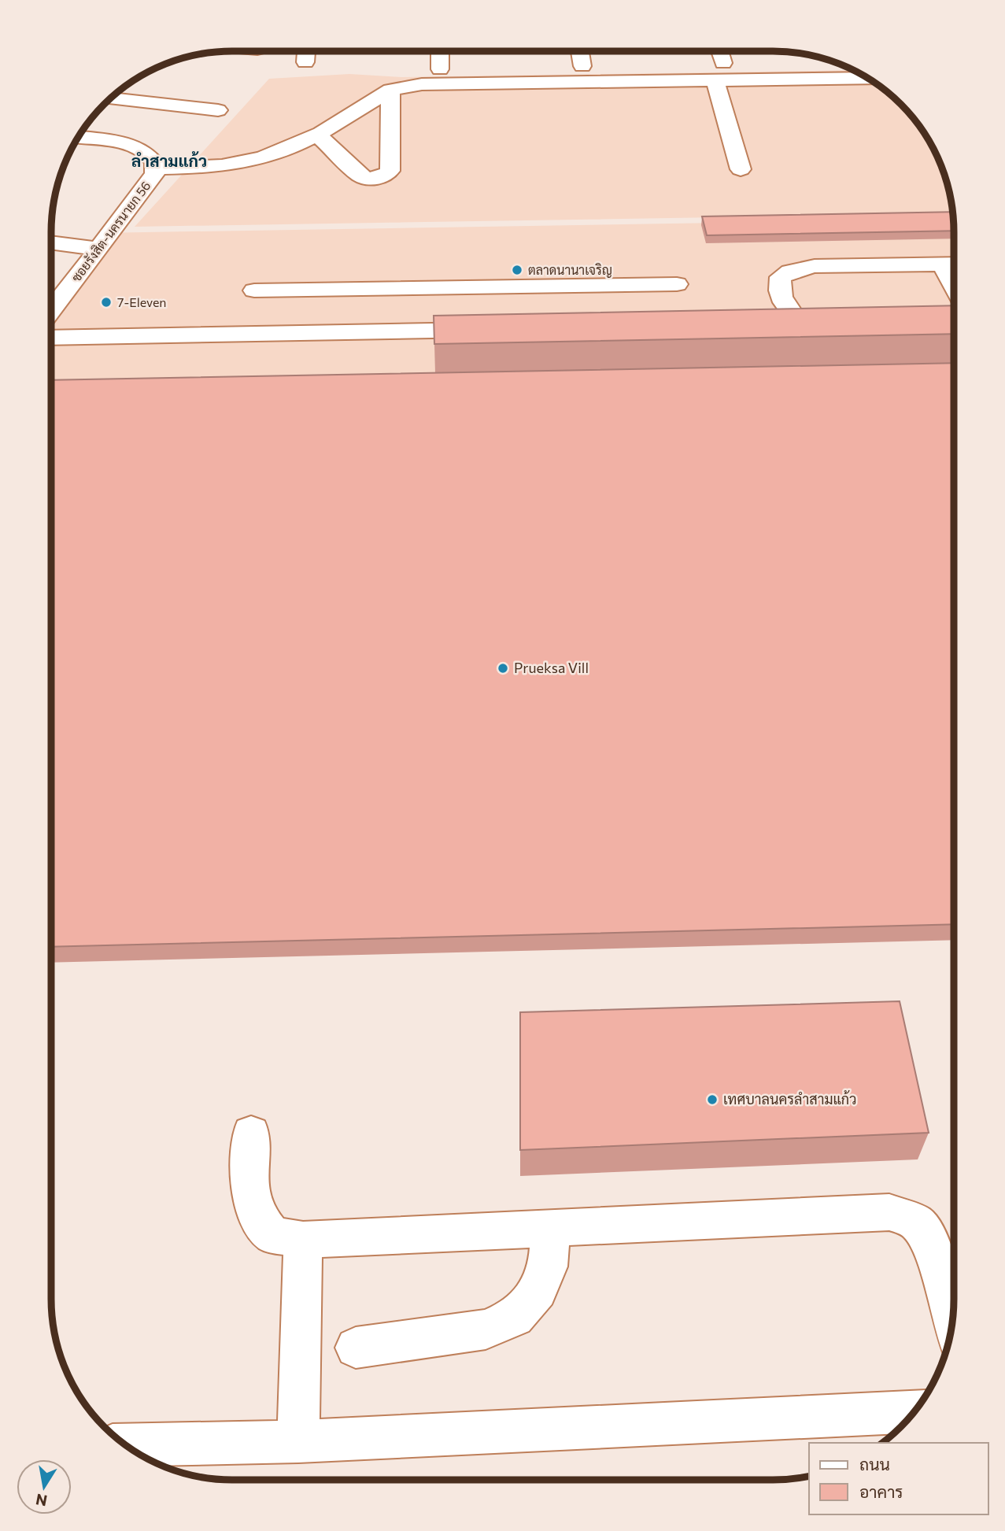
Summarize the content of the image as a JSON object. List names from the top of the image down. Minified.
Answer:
{"streets":{"street":["ซอยรังสิต-นครนายก 56"]},"districts":["ลำสามแก้ว"],"places":["ตลาดนานาเจริญ","7-Eleven","Prueksa Vill","เทศบาลนครลำสามแก้ว"],"legend":["ถนน","อาคาร"],"north":"bottom"}
